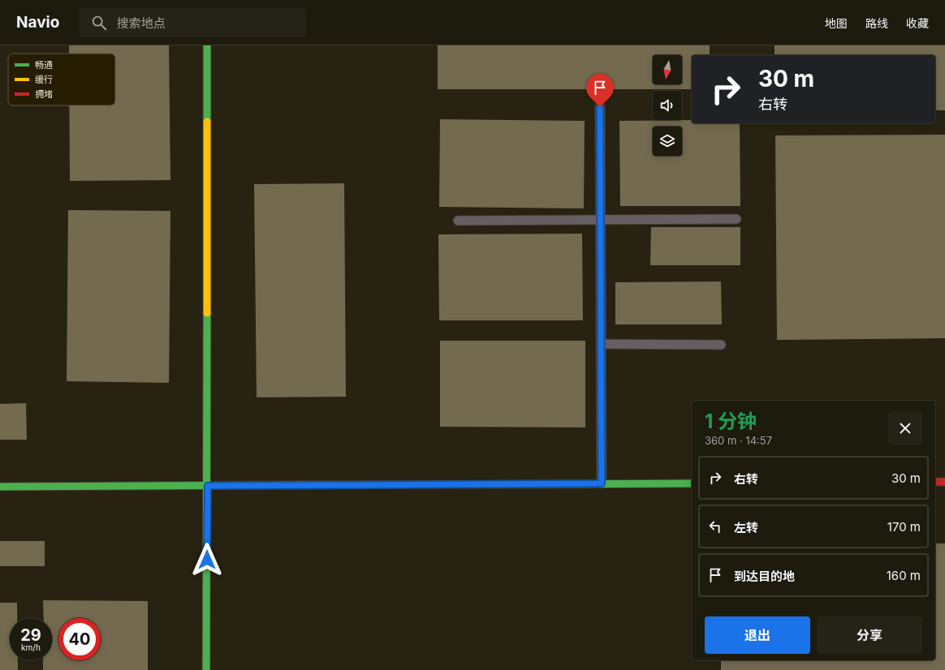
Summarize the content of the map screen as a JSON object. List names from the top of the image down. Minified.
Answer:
{"legend":["畅通","缓行","拥堵"],"north":"bottom","page":{"header":"Navio","search":"搜索地点","nav":["地图","路线","收藏"],"turn":["30 m","右转"],"heading":["1 分钟","360 m · 14:57"],"list":[{"name":"右转","value":"30 m"},{"name":"左转","value":"170 m"},{"name":"到达目的地","value":"160 m"}],"buttons":["退出","分享"],"speed":"29 km/h","limit":"40"}}
